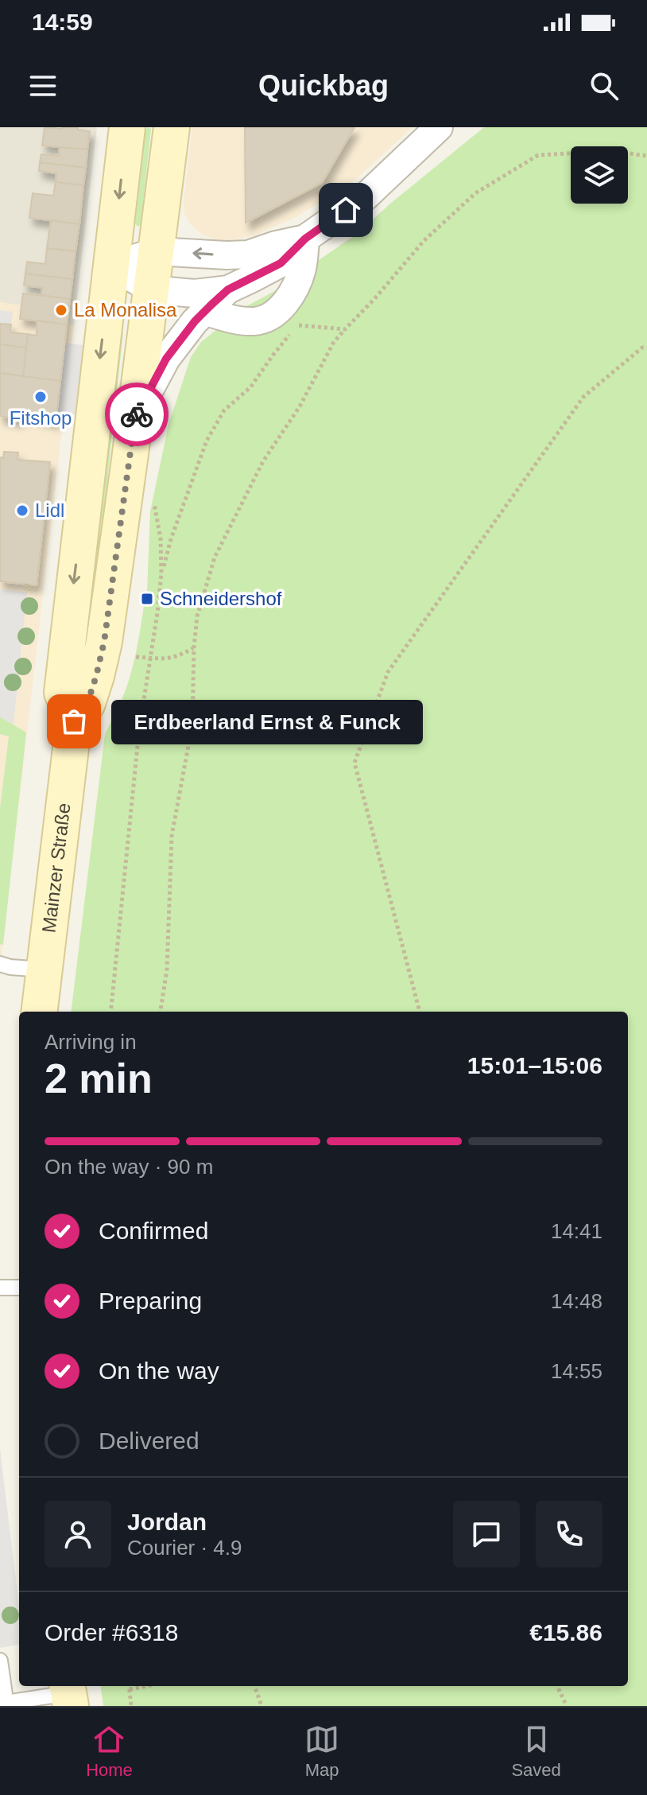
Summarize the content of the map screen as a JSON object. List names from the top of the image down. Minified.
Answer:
{"streets":{"main road":["Mainzer Straße"]},"places":{"other":["La Monalisa","Fitshop","Lidl","Erdbeerland Ernst & Funck"],"transit":["Schneidershof"]},"page":{"status":"14:59","header":"Quickbag","bubble":"Erdbeerland Ernst & Funck","heading":["2 min","Arriving in","15:01–15:06"],"panel":["Jordan","Courier · 4.9","Order #6318","€15.86"],"bar":"On the way · 90 m","list":[["Confirmed","14:41"],["Preparing","14:48"],["On the way","14:55"],"Delivered"],"tabs":["Home","Map","Saved"]}}
